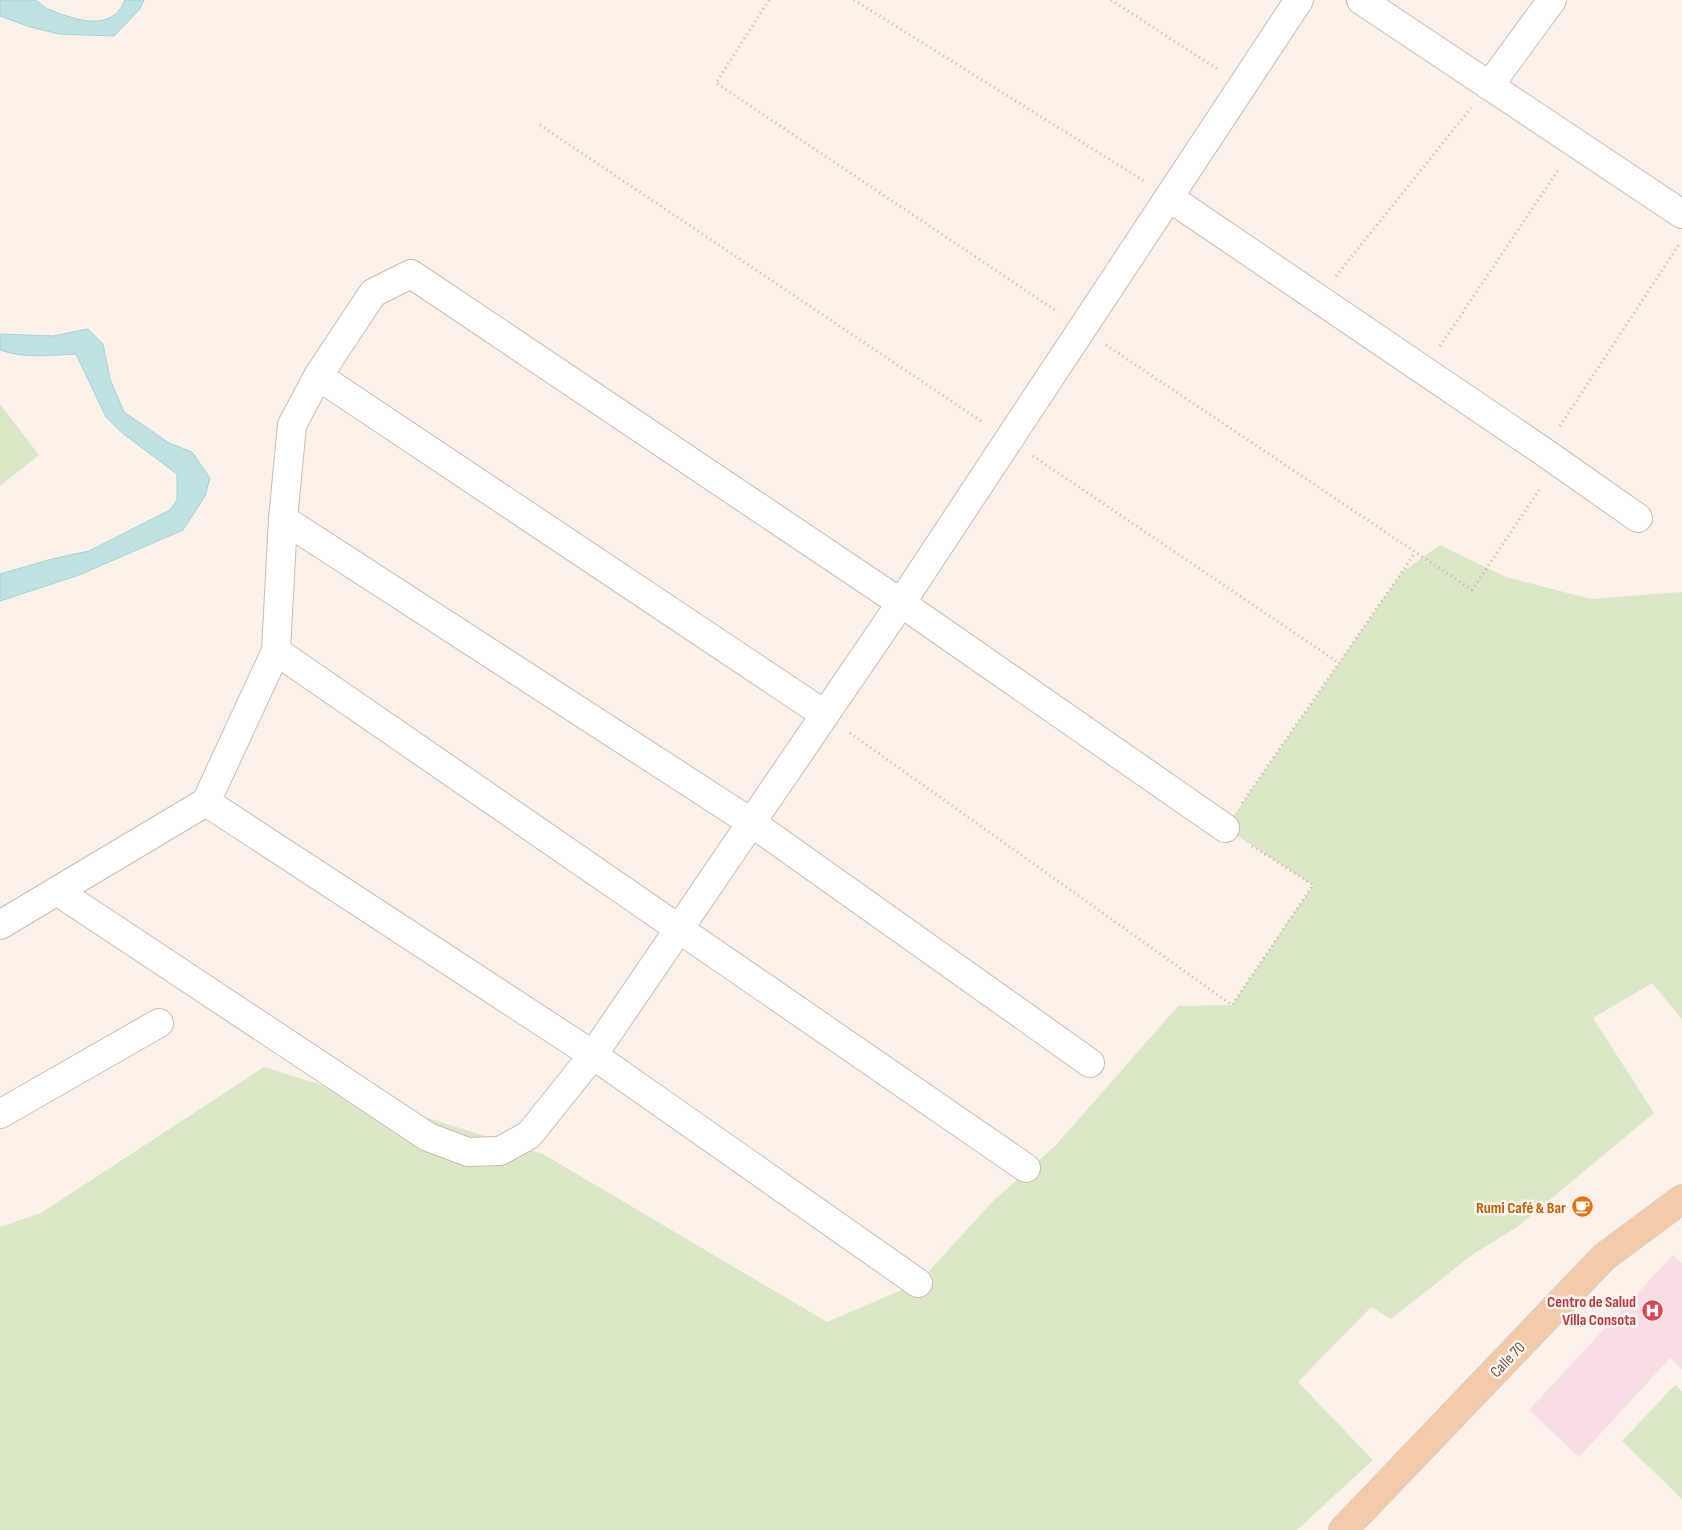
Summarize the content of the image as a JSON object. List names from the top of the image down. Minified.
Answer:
{"streets":{"main road":["Calle 70"]},"places":{"cafe":["Rumi Café & Bar"],"hospital":["Centro de Salud Villa Consota"]}}
